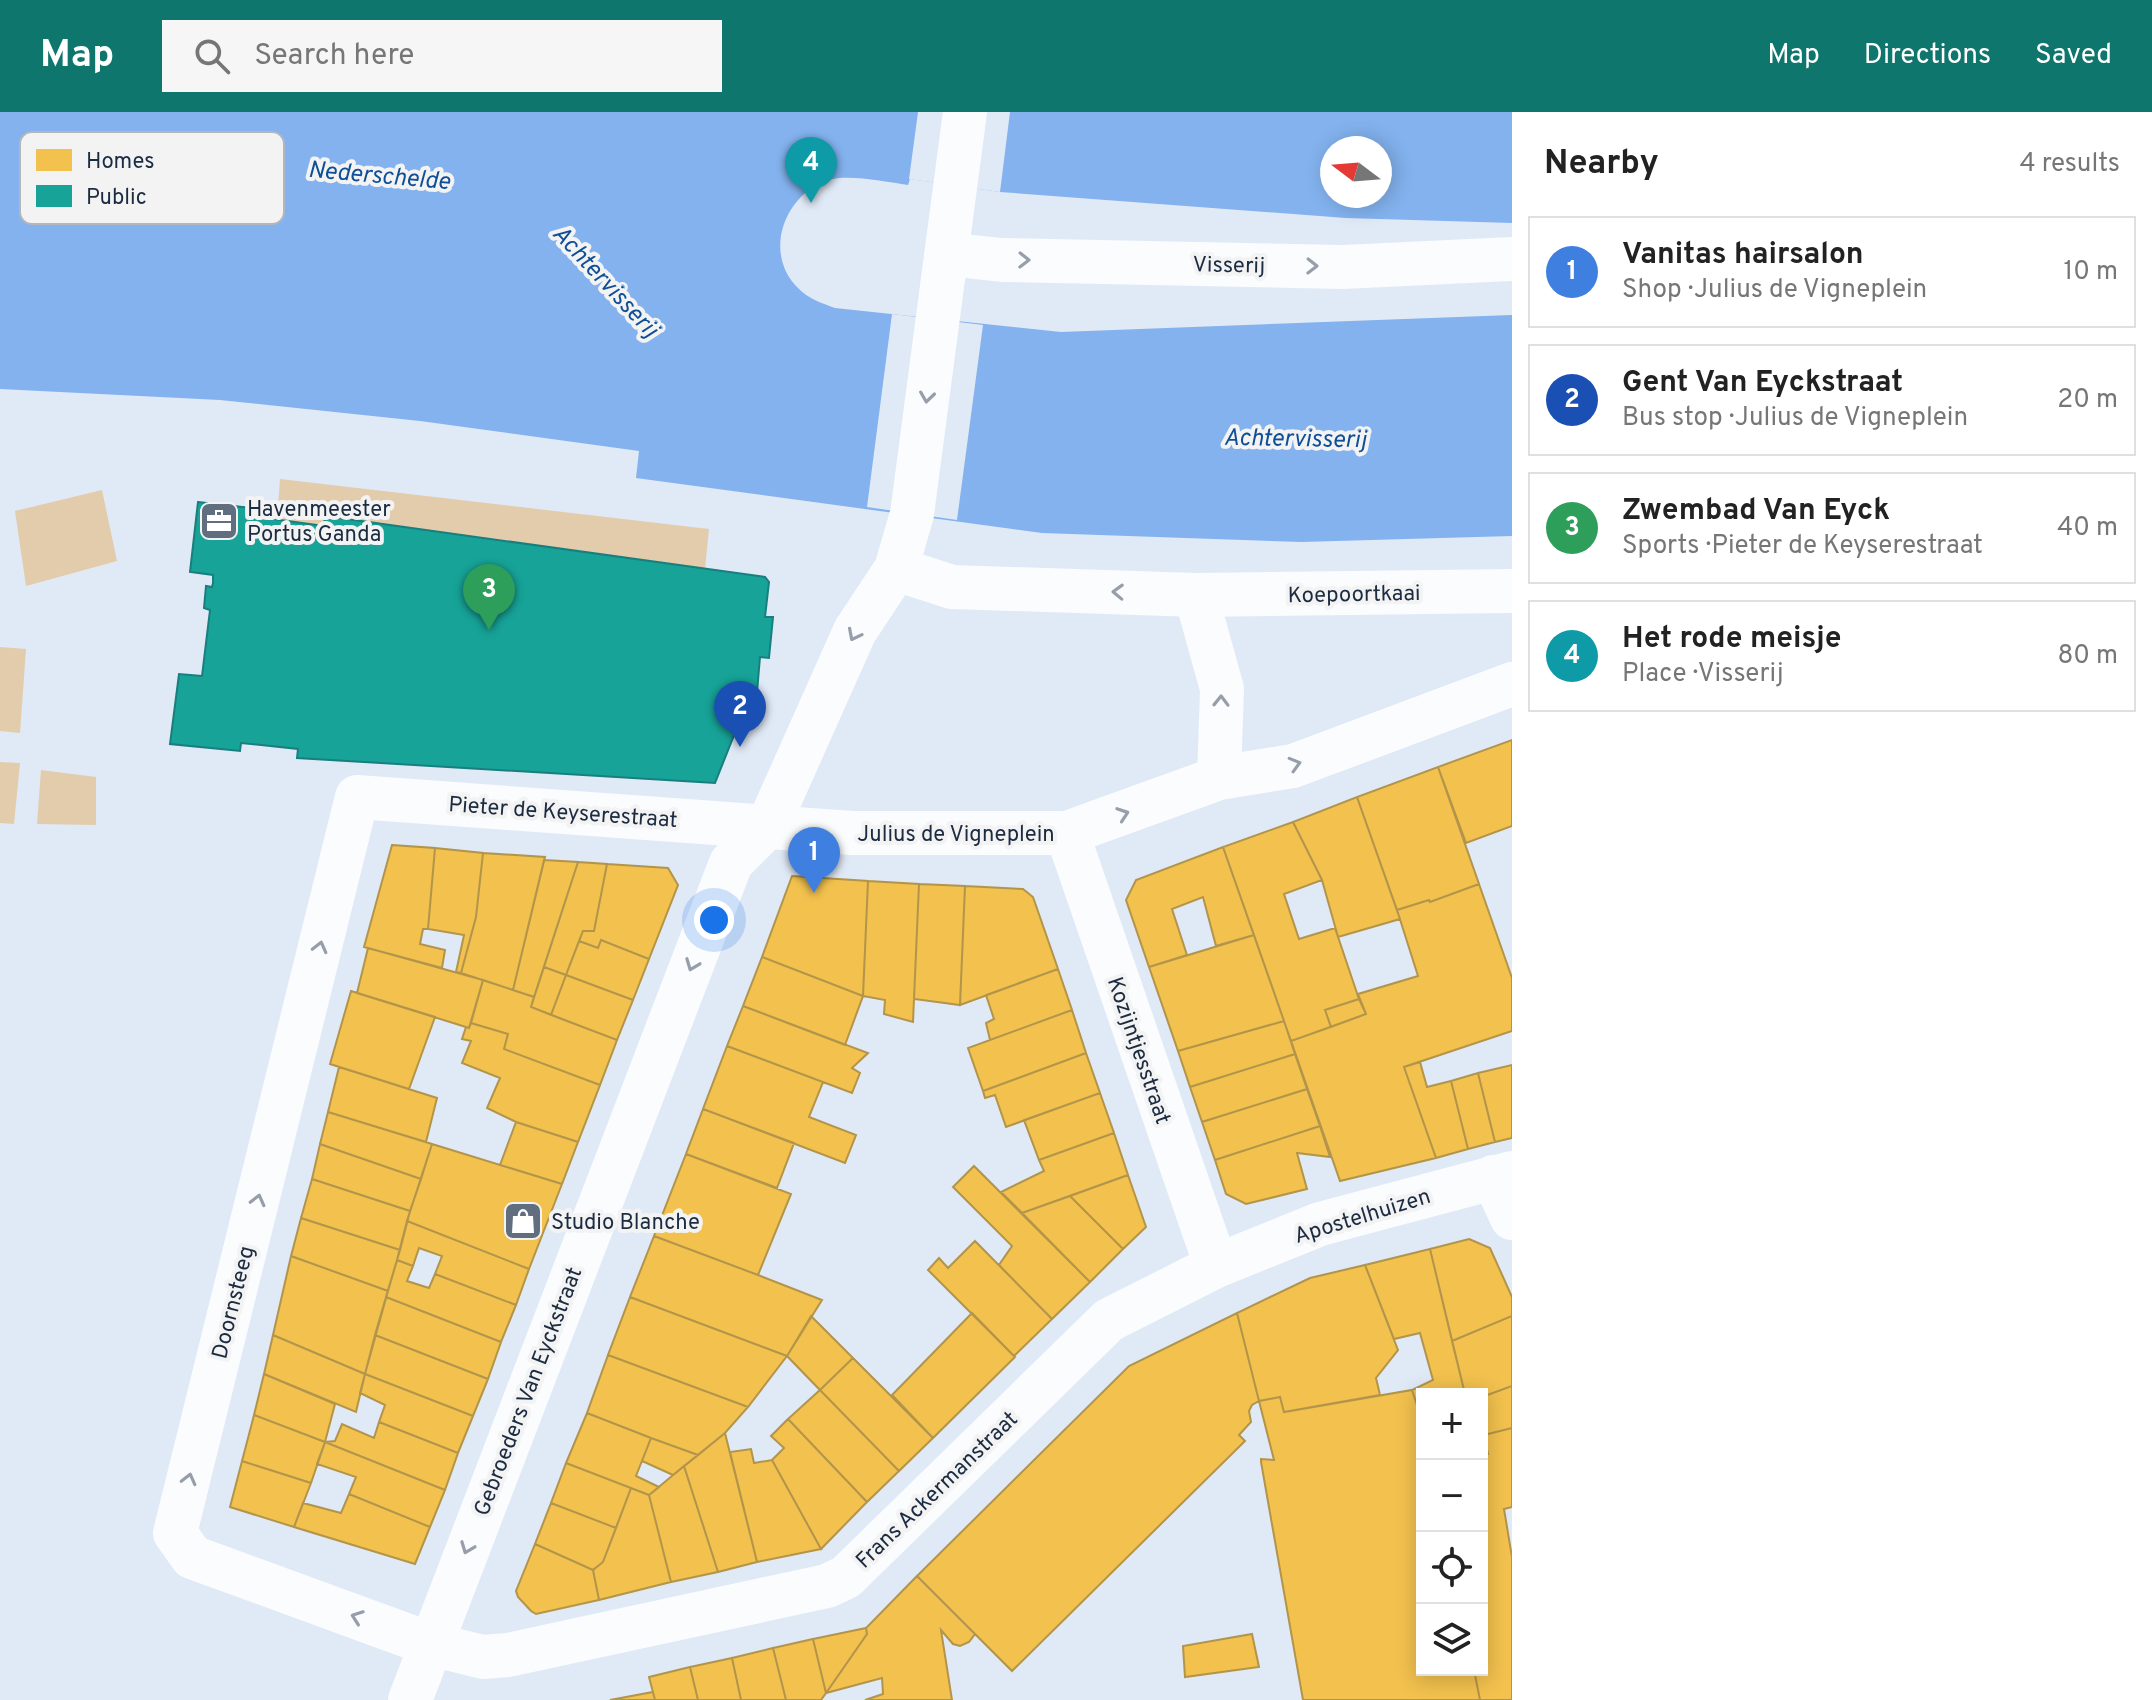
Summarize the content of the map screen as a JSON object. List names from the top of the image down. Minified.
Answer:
{"streets":{"street":["Visserij","Koepoortkaai","Pieter de Keyserestraat","Julius de Vigneplein","Kozijntjesstraat","Apostelhuizen","Doornsteeg","Gebroeders Van Eyckstraat","Frans Ackermanstraat"]},"crossings":[["Pieter de Keyserestraat","Julius de Vigneplein"],["Pieter de Keyserestraat","Doornsteeg"],["Pieter de Keyserestraat","Gebroeders Van Eyckstraat"],["Julius de Vigneplein","Kozijntjesstraat"],["Julius de Vigneplein","Gebroeders Van Eyckstraat"],["Kozijntjesstraat","Apostelhuizen"],["Kozijntjesstraat","Frans Ackermanstraat"],["Apostelhuizen","Frans Ackermanstraat"],["Doornsteeg","Gebroeders Van Eyckstraat"],["Doornsteeg","Frans Ackermanstraat"],["Gebroeders Van Eyckstraat","Frans Ackermanstraat"]],"one_way":["Doornsteeg","Gebroeders Van Eyckstraat"],"water":["Nederschelde","Achtervisserij"],"places":{"office":["Havenmeester Portus Ganda"],"shop":["Studio Blanche"]},"legend":["Homes","Public"],"north":"left","page":{"header":"Map","search":"Search here","nav":["Map","Directions","Saved"],"heading":["Nearby","4 results"],"pins":["4","3","2","1"],"list":[{"mark":"1","name":"Vanitas hairsalon","note":"Shop · Julius de Vigneplein","value":"10 m"},{"mark":"2","name":"Gent Van Eyckstraat","note":"Bus stop · Julius de Vigneplein","value":"20 m"},{"mark":"3","name":"Zwembad Van Eyck","note":"Sports · Pieter de Keyserestraat","value":"40 m"},{"mark":"4","name":"Het rode meisje","note":"Place · Visserij","value":"80 m"}],"map_buttons":["+","−"]}}
